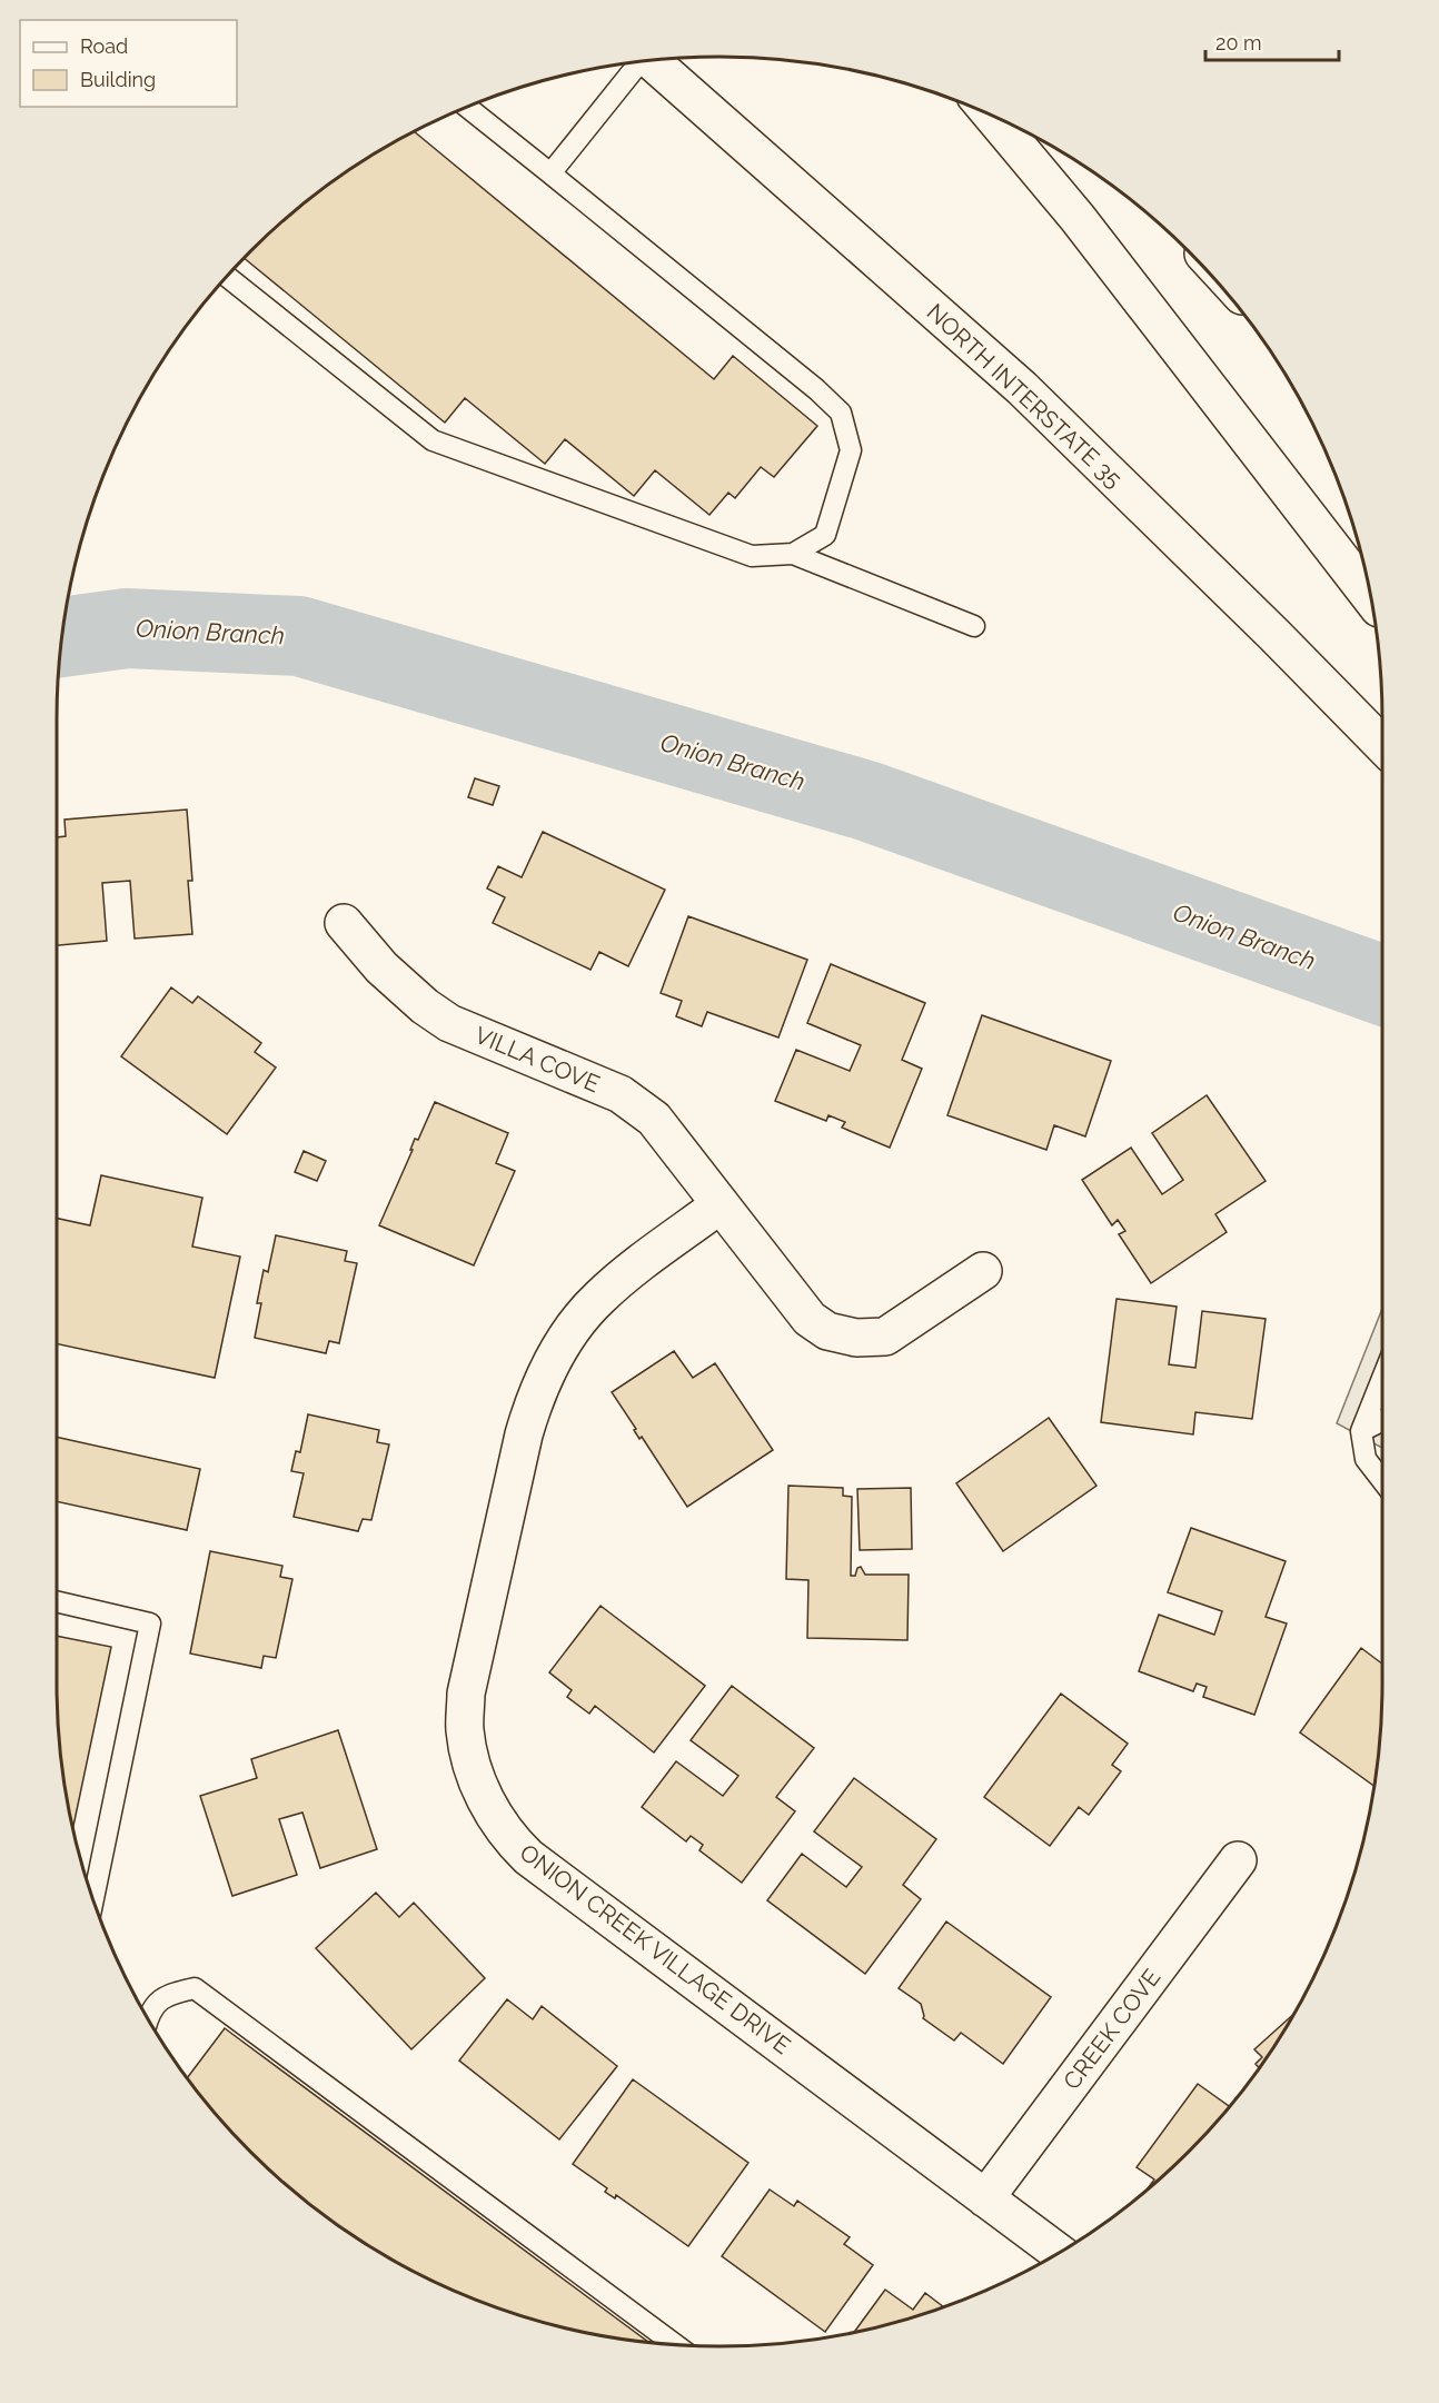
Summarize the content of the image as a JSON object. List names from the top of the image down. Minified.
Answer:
{"streets":{"main road":["NORTH INTERSTATE 35","VILLA COVE","ONION CREEK VILLAGE DRIVE","CREEK COVE"]},"crossings":[["VILLA COVE","ONION CREEK VILLAGE DRIVE"],["ONION CREEK VILLAGE DRIVE","CREEK COVE"]],"water":["Onion Branch"],"legend":["Road","Building"],"scale_bar":"20 m"}
